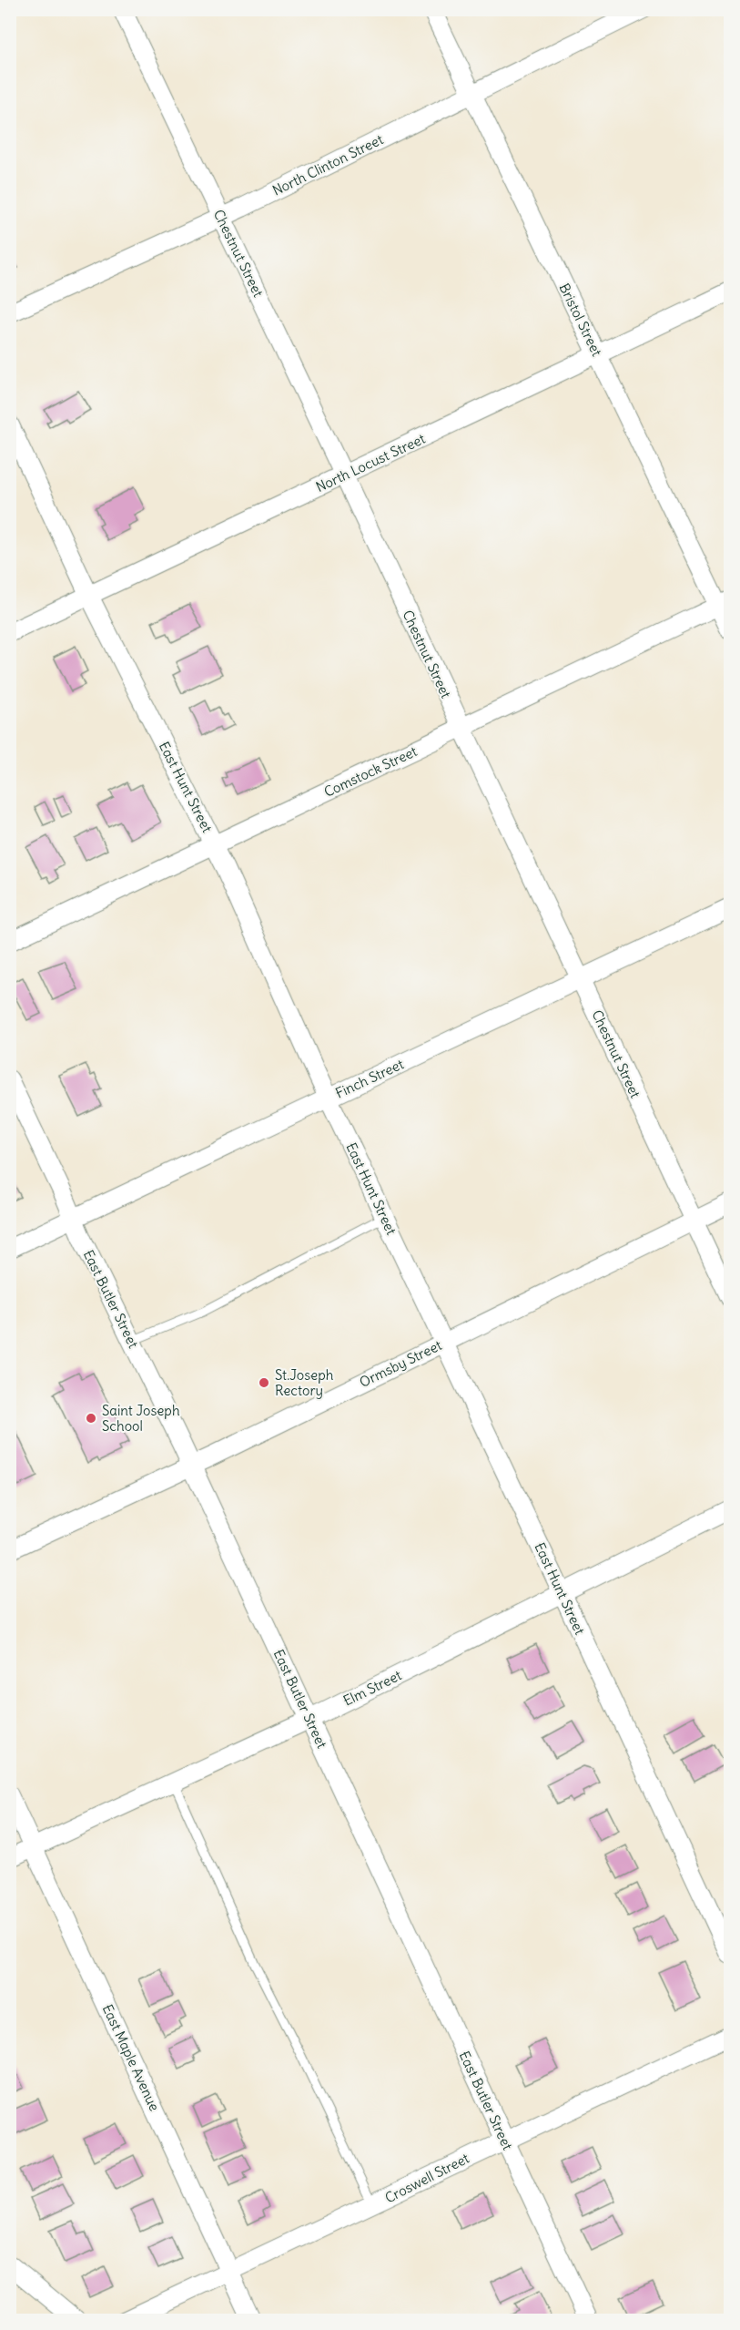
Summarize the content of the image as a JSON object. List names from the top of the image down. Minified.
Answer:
{"streets":{"street":["North Clinton Street","Chestnut Street","Bristol Street","North Locust Street","Comstock Street","East Hunt Street","Finch Street","East Butler Street","Ormsby Street","Elm Street","East Maple Avenue","Croswell Street"]},"crossings":[["North Clinton Street","Chestnut Street"],["North Clinton Street","Bristol Street"],["Chestnut Street","North Locust Street"],["Chestnut Street","Comstock Street"],["Chestnut Street","Finch Street"],["Chestnut Street","Ormsby Street"],["Bristol Street","North Locust Street"],["Bristol Street","Comstock Street"],["North Locust Street","East Hunt Street"],["Comstock Street","East Hunt Street"],["East Hunt Street","Finch Street"],["East Hunt Street","Ormsby Street"],["East Hunt Street","Elm Street"],["Finch Street","East Butler Street"],["East Butler Street","Ormsby Street"],["East Butler Street","Elm Street"],["East Butler Street","Croswell Street"],["Elm Street","East Maple Avenue"],["East Maple Avenue","Croswell Street"]],"places":["St.Joseph Rectory","Saint Joseph School"]}
